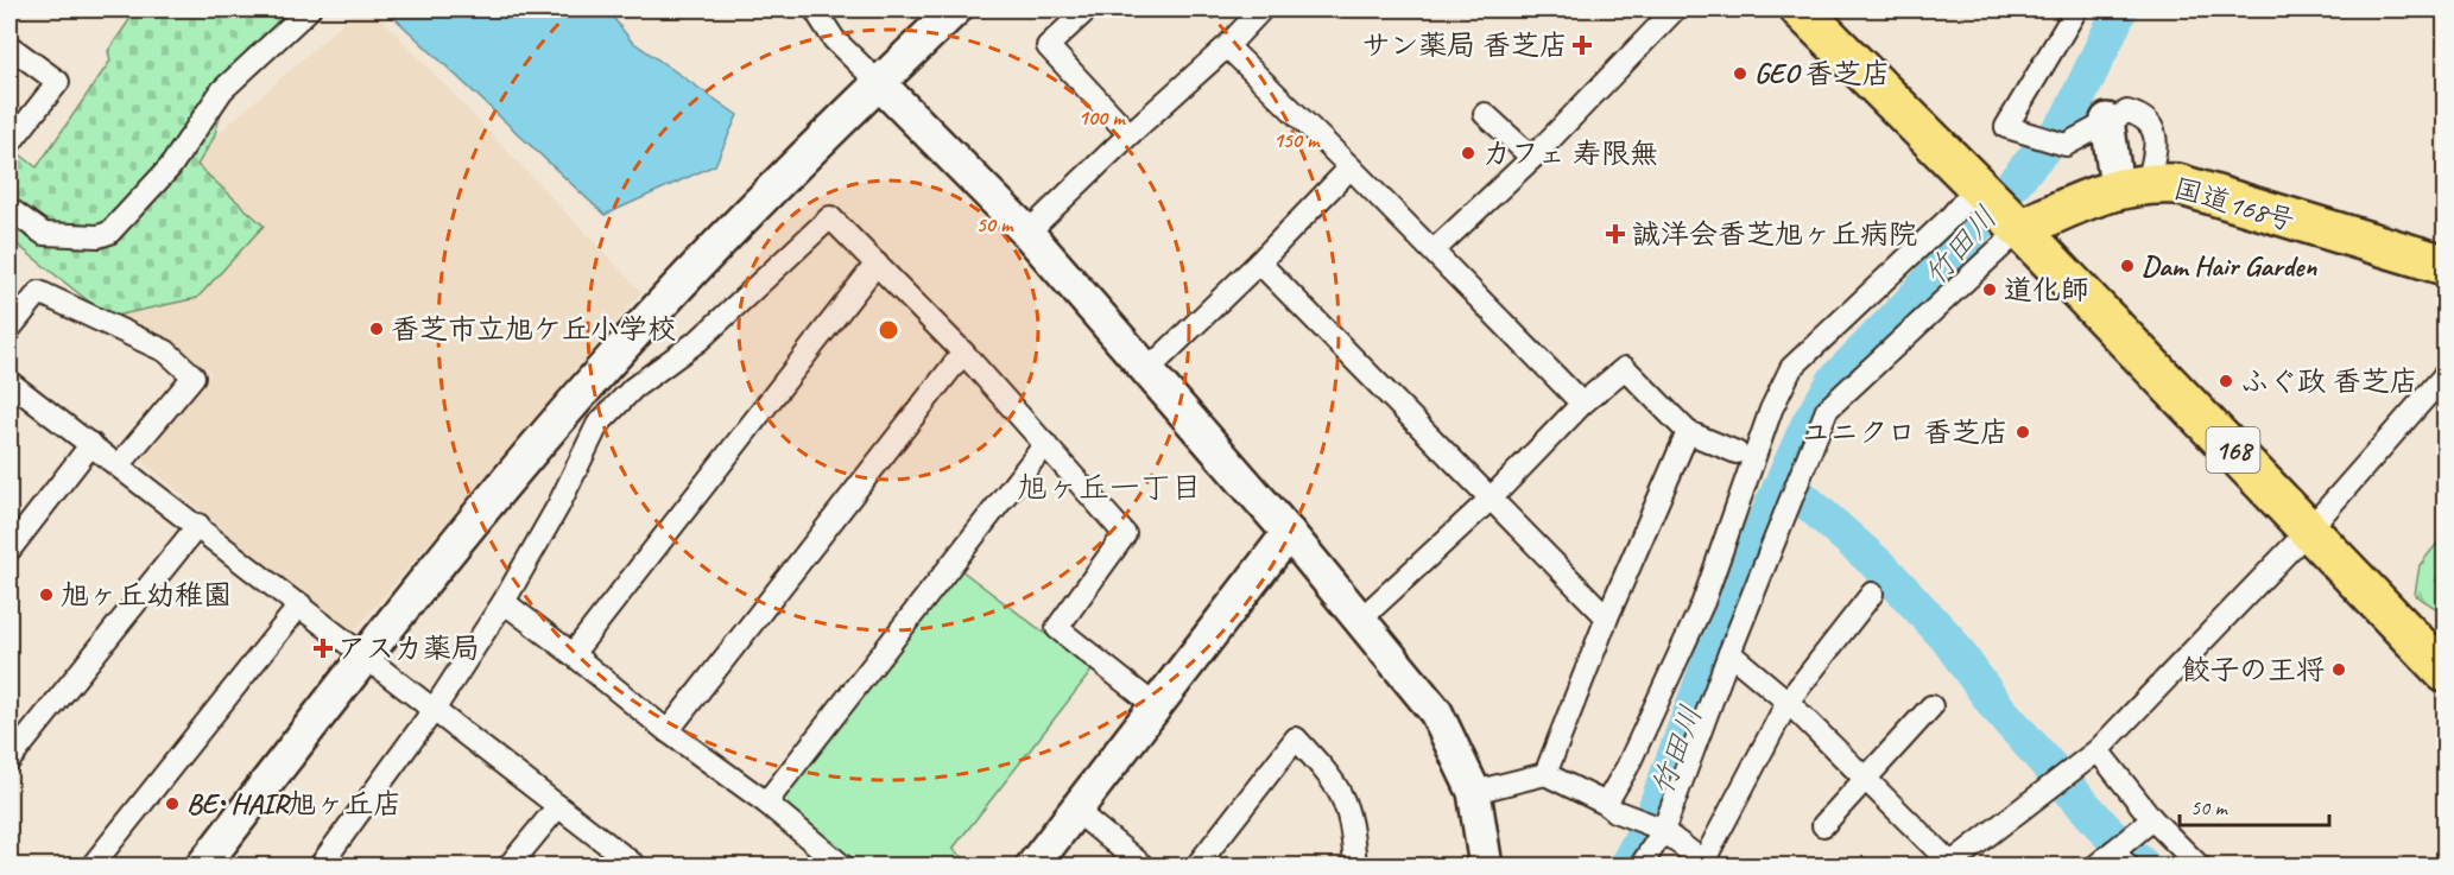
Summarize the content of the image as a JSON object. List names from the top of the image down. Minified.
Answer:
{"streets":{"highway":["国道168号","168"]},"crossings":[["国道168号","168"]],"districts":["旭ヶ丘一丁目"],"water":["竹田川"],"places":{"health":["サン薬局 香芝店","誠洋会香芝旭ヶ丘病院","アスカ薬局"],"other":["GEO 香芝店","カフェ 寿限無","Dam Hair Garden","道化師","香芝市立旭ケ丘小学校","ふぐ政 香芝店","ユニクロ 香芝店","旭ヶ丘幼稚園","餃子の王将","BE･HAIR旭ヶ丘店"]},"scale_bar":"50 m","rings":["100 m","150 m","50 m"]}
